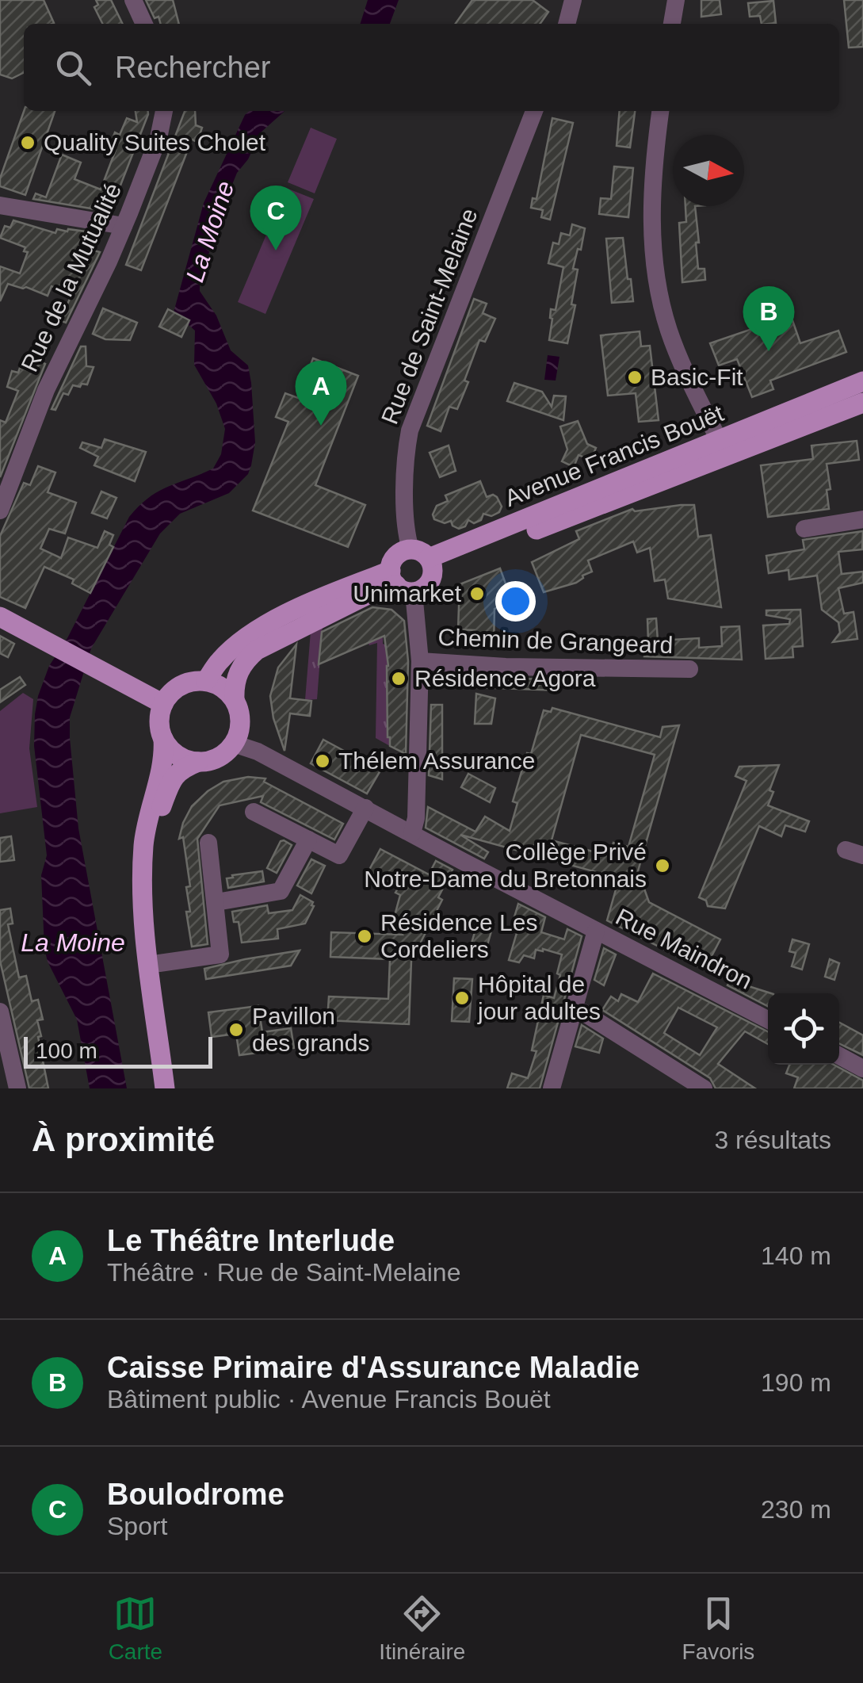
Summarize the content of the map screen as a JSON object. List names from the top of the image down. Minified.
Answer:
{"streets":{"main road":["Avenue Francis Bouët"],"street":["Rue de la Mutualité","Rue de Saint-Melaine","Chemin de Grangeard","Rue Maindron"]},"crossings":[["Rue de Saint-Melaine","Avenue Francis Bouët"]],"water":["La Moine"],"places":["Quality Suites Cholet","Basic-Fit","Unimarket","Résidence Agora","Thélem Assurance","Collège Privé Notre-Dame du Bretonnais","Résidence Les Cordeliers","Hôpital de jour adultes","Pavillon des grands"],"scale_bar":"100 m","north":"right","page":{"search":"Rechercher","pins":["C","B","A"],"scale":"100 m","heading":["À proximité","3 résultats"],"list":[{"mark":"A","name":"Le Théâtre Interlude","note":"Théâtre · Rue de Saint-Melaine","value":"140 m"},{"mark":"B","name":"Caisse Primaire d'Assurance Maladie","note":"Bâtiment public · Avenue Francis Bouët","value":"190 m"},{"mark":"C","name":"Boulodrome","note":"Sport","value":"230 m"}],"nav":["Carte","Itinéraire","Favoris"]}}
